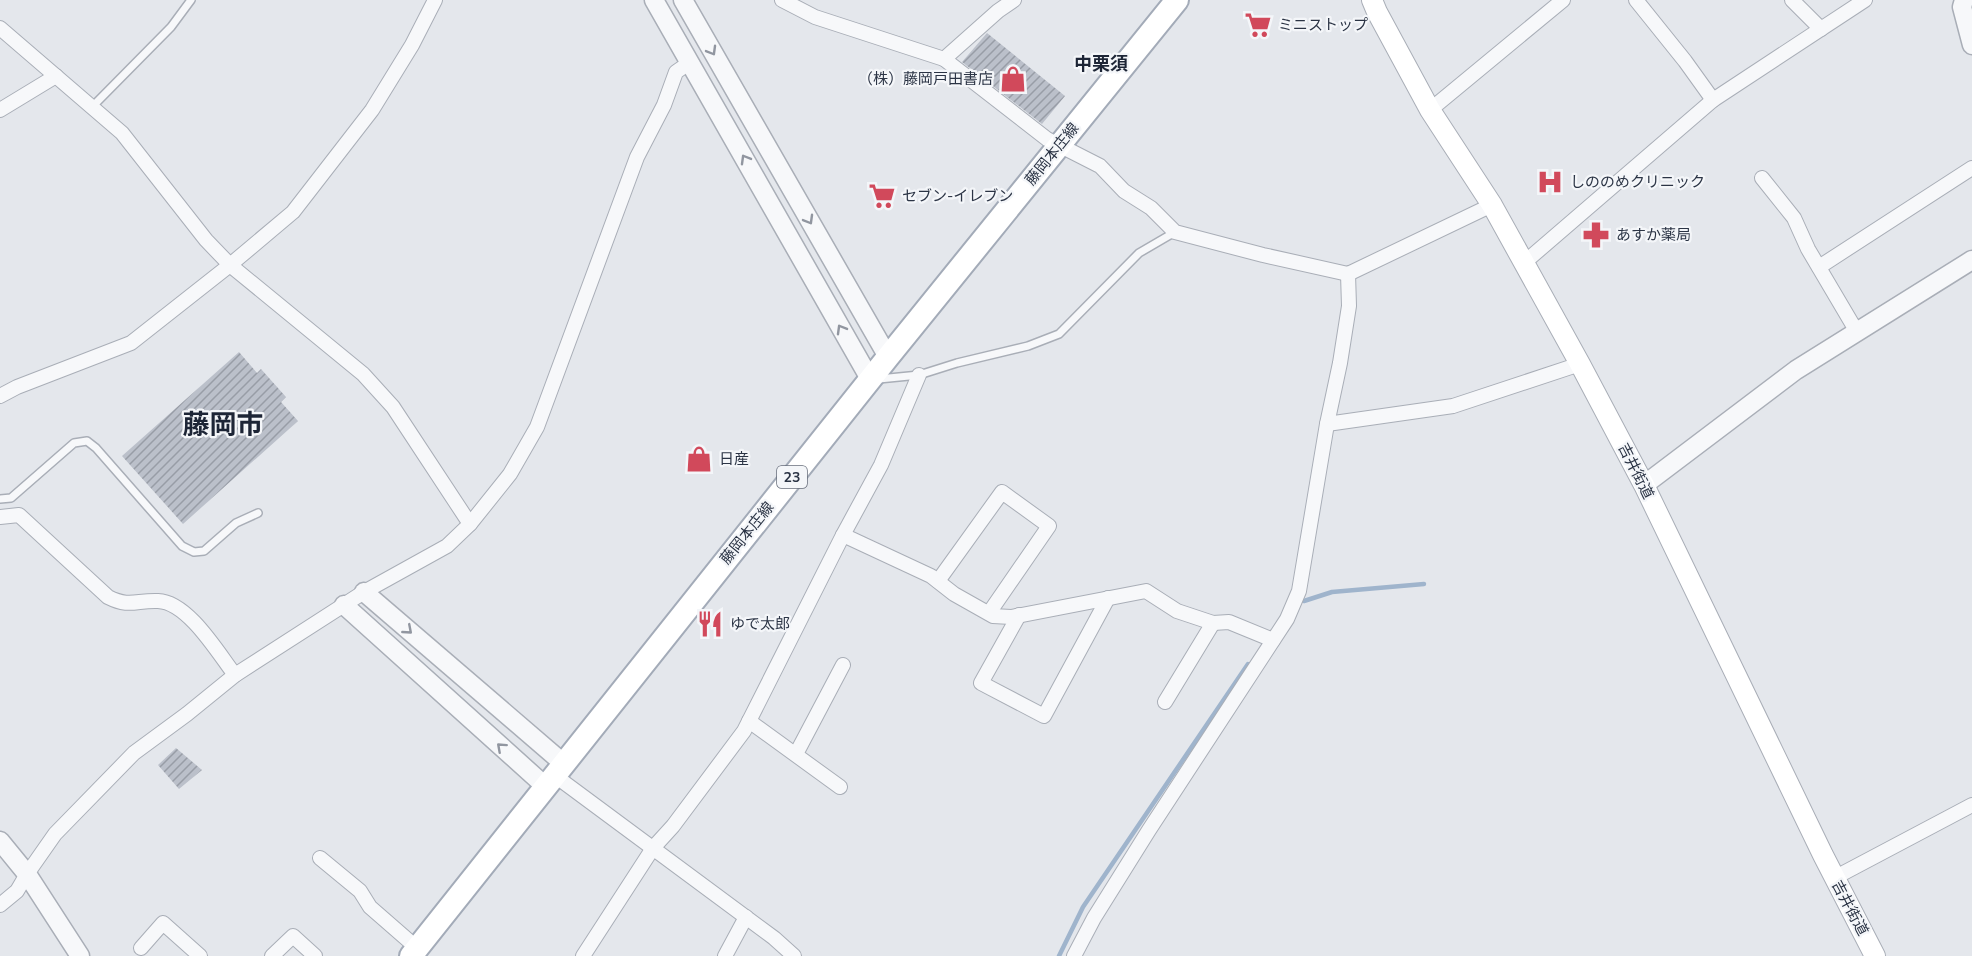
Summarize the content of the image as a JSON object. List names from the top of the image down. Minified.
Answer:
{"streets":{"main road":["藤岡本庄線","吉井街道","23"]},"districts":["中栗須","藤岡市"],"places":{"supermarket":["ミニストップ","セブン-イレブン"],"shop":["（株）藤岡戸田書店","日産"],"hospital":["しののめクリニック"],"pharmacy":["あすか薬局"],"restaurant":["ゆで太郎"]}}
